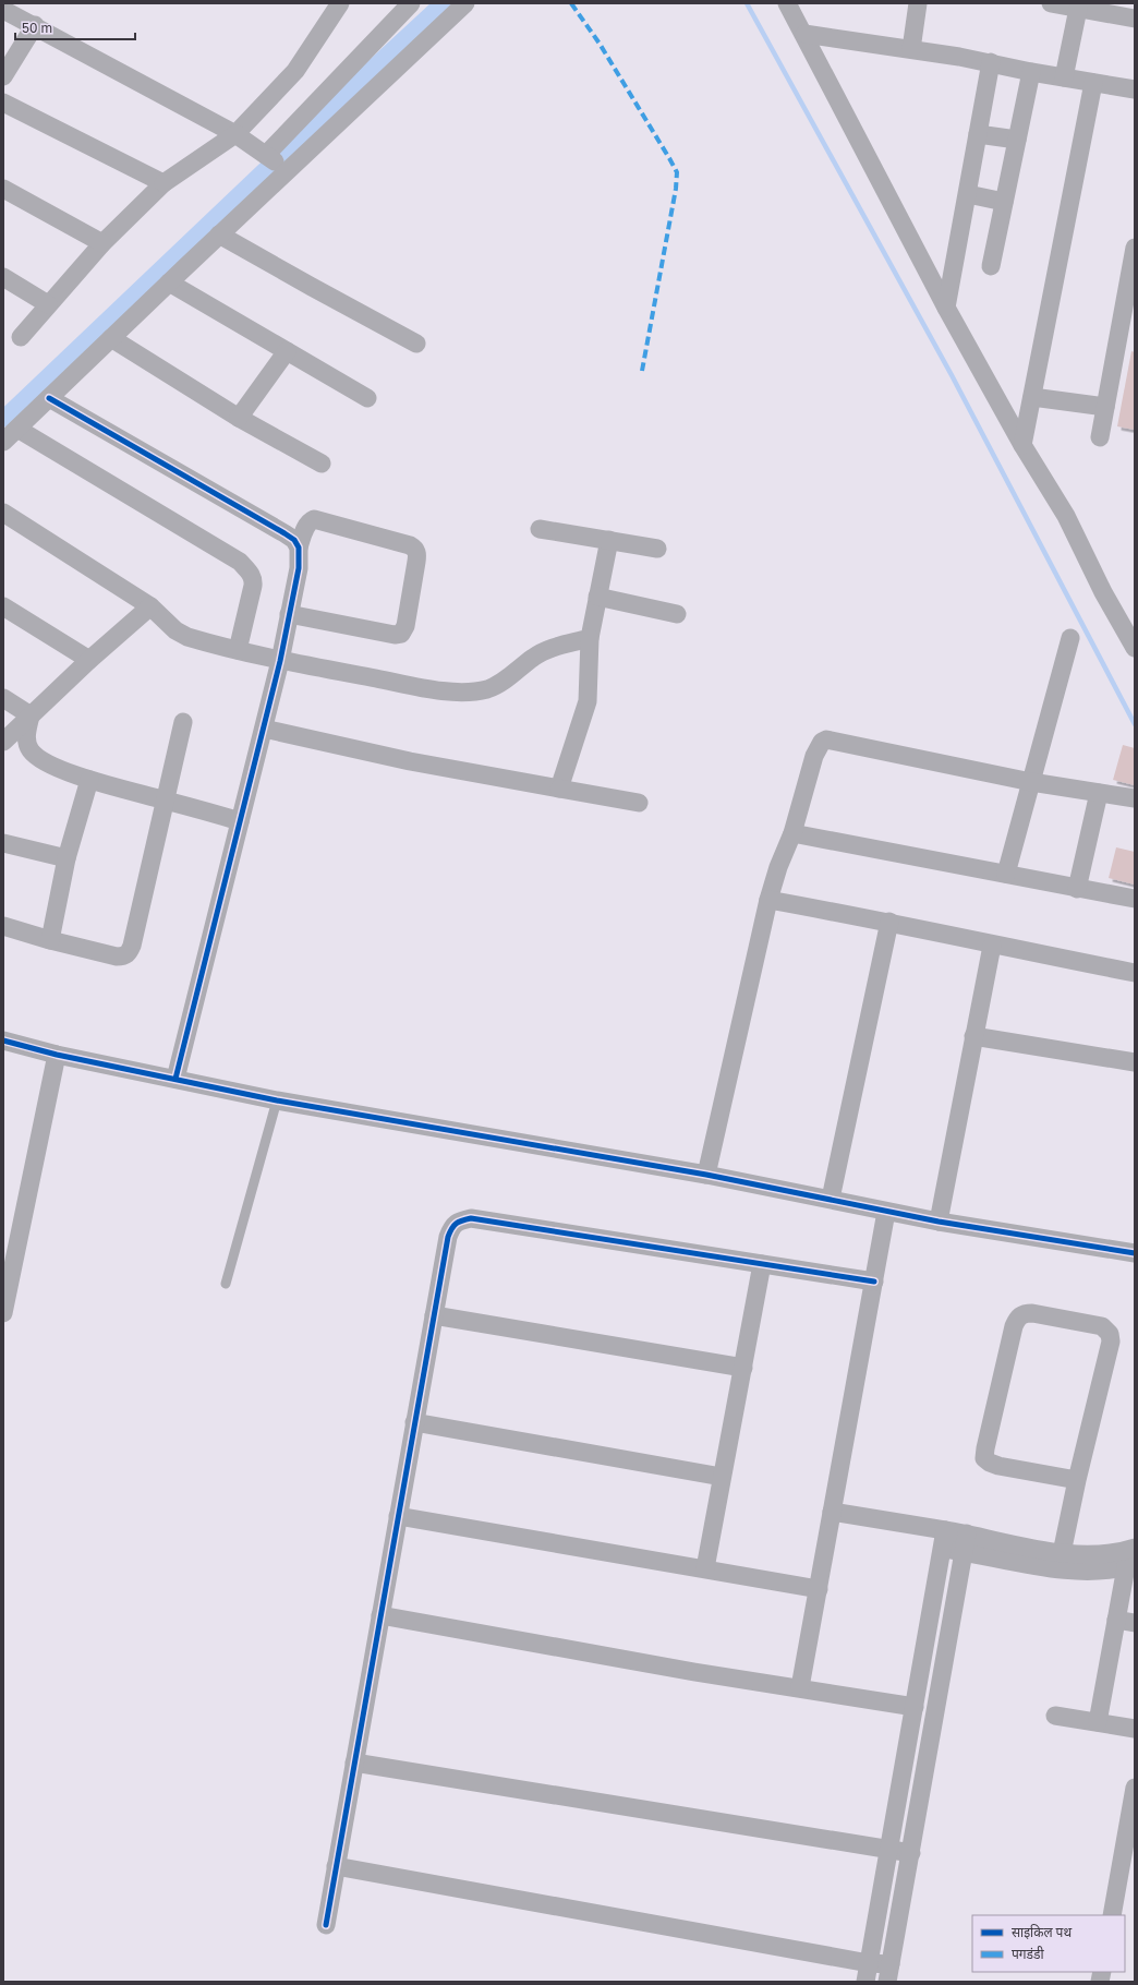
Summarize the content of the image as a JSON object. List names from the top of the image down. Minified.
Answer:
{"legend":["साइकिल पथ","पगडंडी"],"scale_bar":"50 m"}
